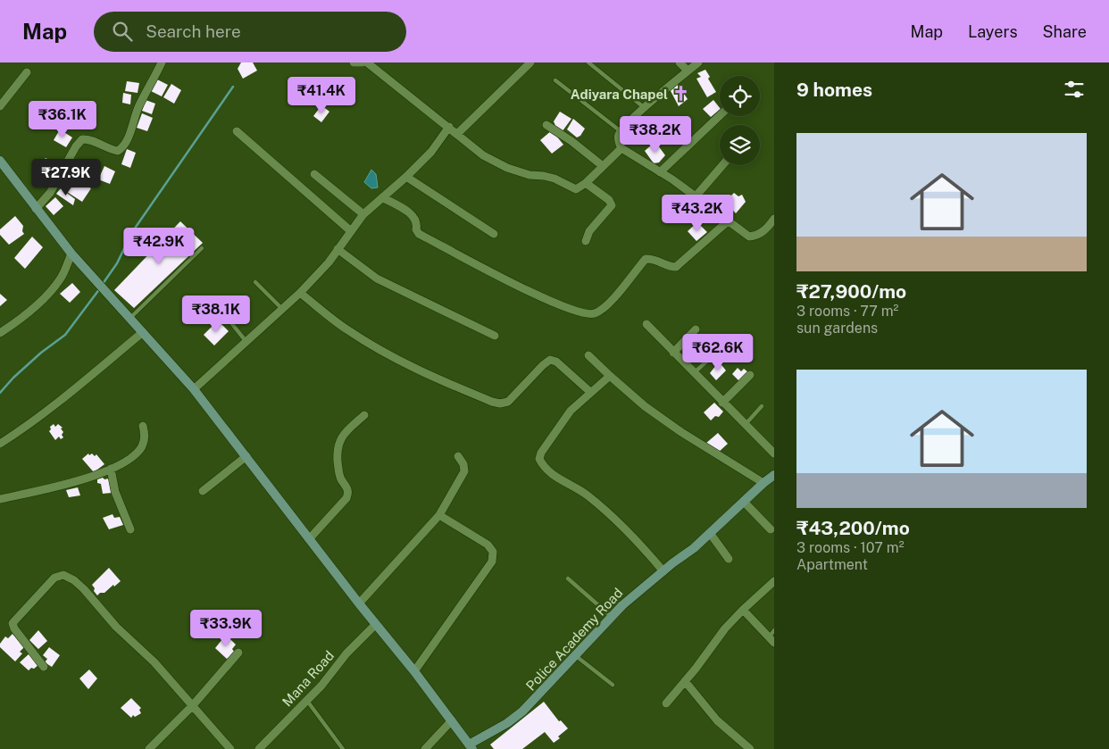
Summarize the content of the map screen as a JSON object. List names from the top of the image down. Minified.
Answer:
{"streets":{"main road":["Police Academy Road"],"street":["Mana Road"]},"places":{"church":["Adiyara Chapel"]},"page":{"header":"Map","search":"Search here","nav":["Map","Layers","Share"],"heading":"9 homes","price":["₹41.4K","₹36.1K","₹38.2K","₹27.9K","₹43.2K","₹42.9K","₹38.1K","₹62.6K","₹33.9K"],"list":[{"name":"₹27,900/mo","note":"3 rooms · 77 m² · sun gardens"},{"name":"₹43,200/mo","note":"3 rooms · 107 m² · Apartment"}]}}
